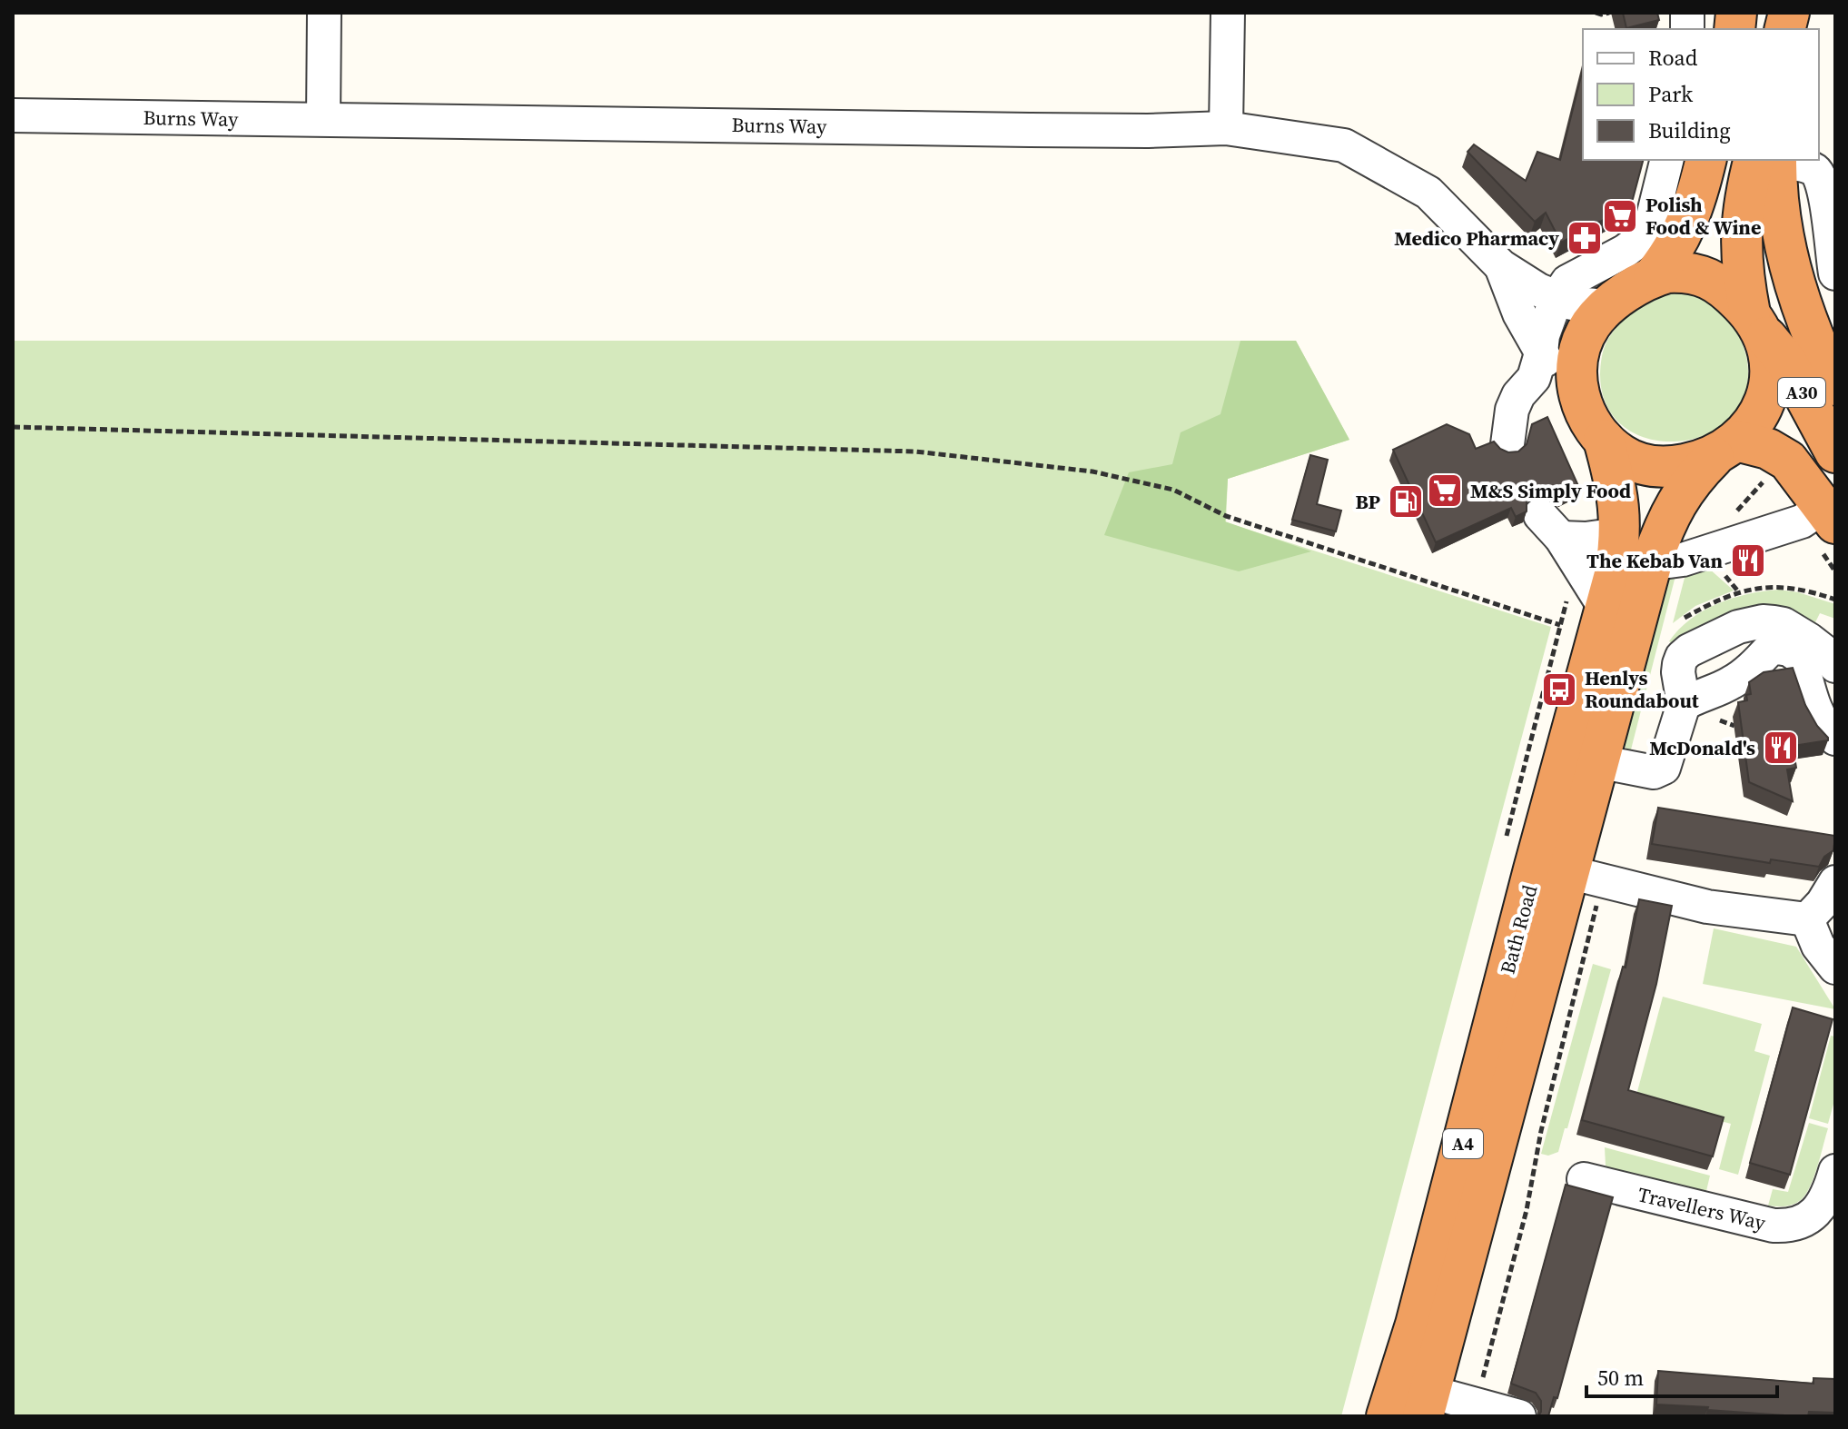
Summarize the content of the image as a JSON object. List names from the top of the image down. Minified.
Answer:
{"streets":{"highway":["A30","Bath Road","A4"],"street":["Burns Way","Travellers Way"]},"crossings":[["Burns Way","A30"],["Burns Way","Bath Road"],["A30","Bath Road"]],"places":{"supermarket":["Polish Food & Wine","M&S Simply Food"],"pharmacy":["Medico Pharmacy"],"fuel station":["BP"],"restaurant":["The Kebab Van","McDonald's"],"bus stop":["Henlys Roundabout"]},"legend":["Road","Park","Building"],"scale_bar":"50 m"}
